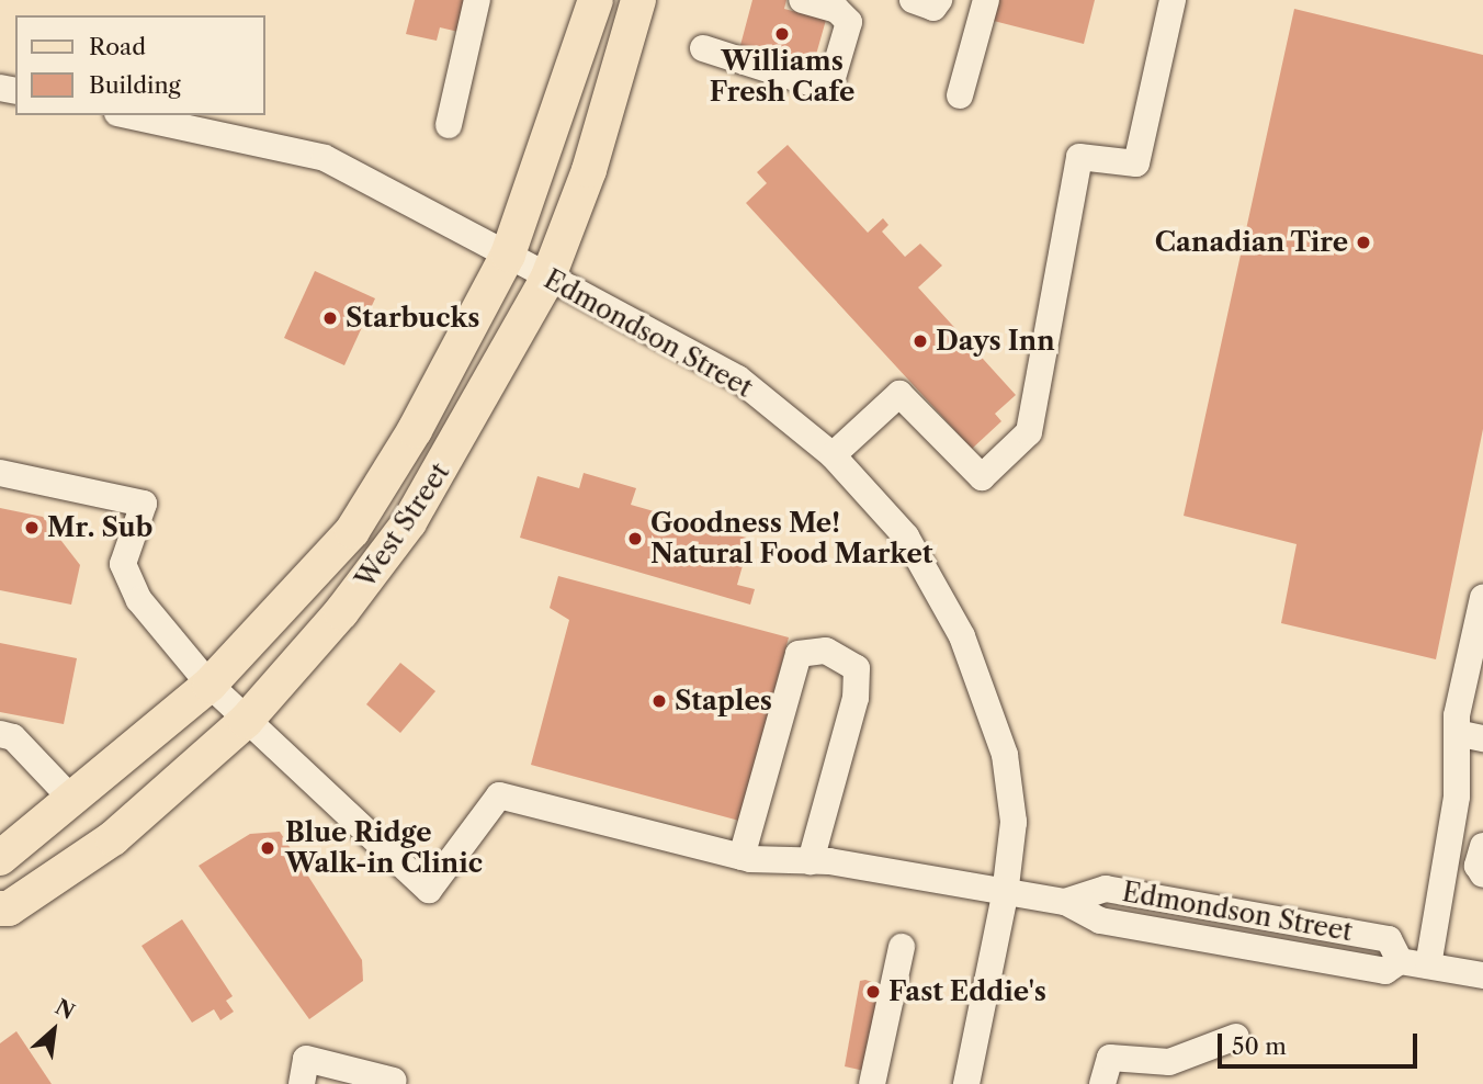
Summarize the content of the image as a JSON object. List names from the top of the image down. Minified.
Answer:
{"streets":{"main road":["West Street"],"street":["Edmondson Street"]},"crossings":[["Edmondson Street","West Street"]],"places":["Williams Fresh Cafe","Canadian Tire","Starbucks","Days Inn","Mr. Sub","Goodness Me! Natural Food Market","Staples","Blue Ridge Walk-in Clinic","Fast Eddie's"],"legend":["Road","Building"],"scale_bar":"50 m","north":"top right"}
